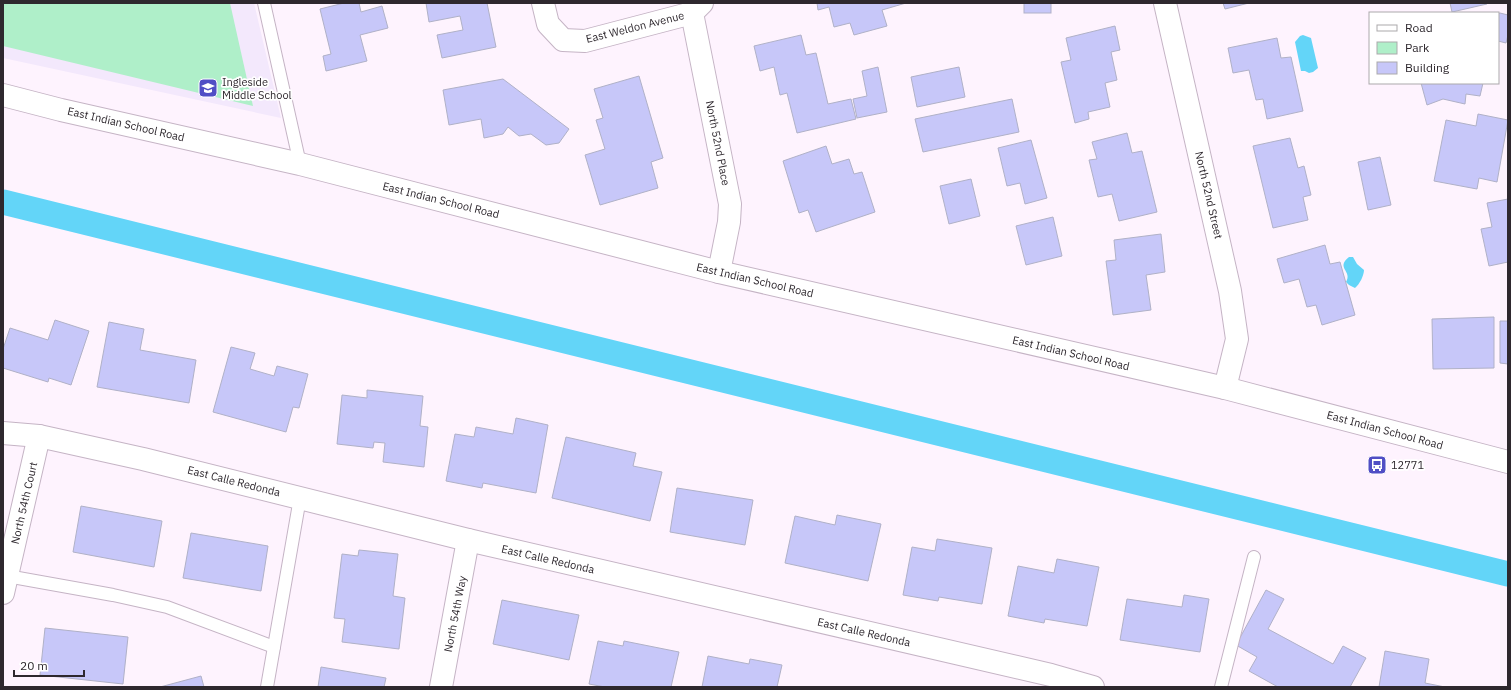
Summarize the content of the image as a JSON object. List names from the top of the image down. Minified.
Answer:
{"streets":{"street":["East Weldon Avenue","East Indian School Road","North 52nd Place","North 52nd Street","East Calle Redonda","North 54th Court","North 54th Way"]},"crossings":[["East Weldon Avenue","North 52nd Place"],["East Indian School Road","North 52nd Place"],["East Indian School Road","North 52nd Street"],["East Calle Redonda","North 54th Court"],["East Calle Redonda","North 54th Way"]],"places":{"school or university":["Ingleside Middle School"],"bus stop":["12771"]},"legend":["Road","Park","Building"],"scale_bar":"20 m"}
